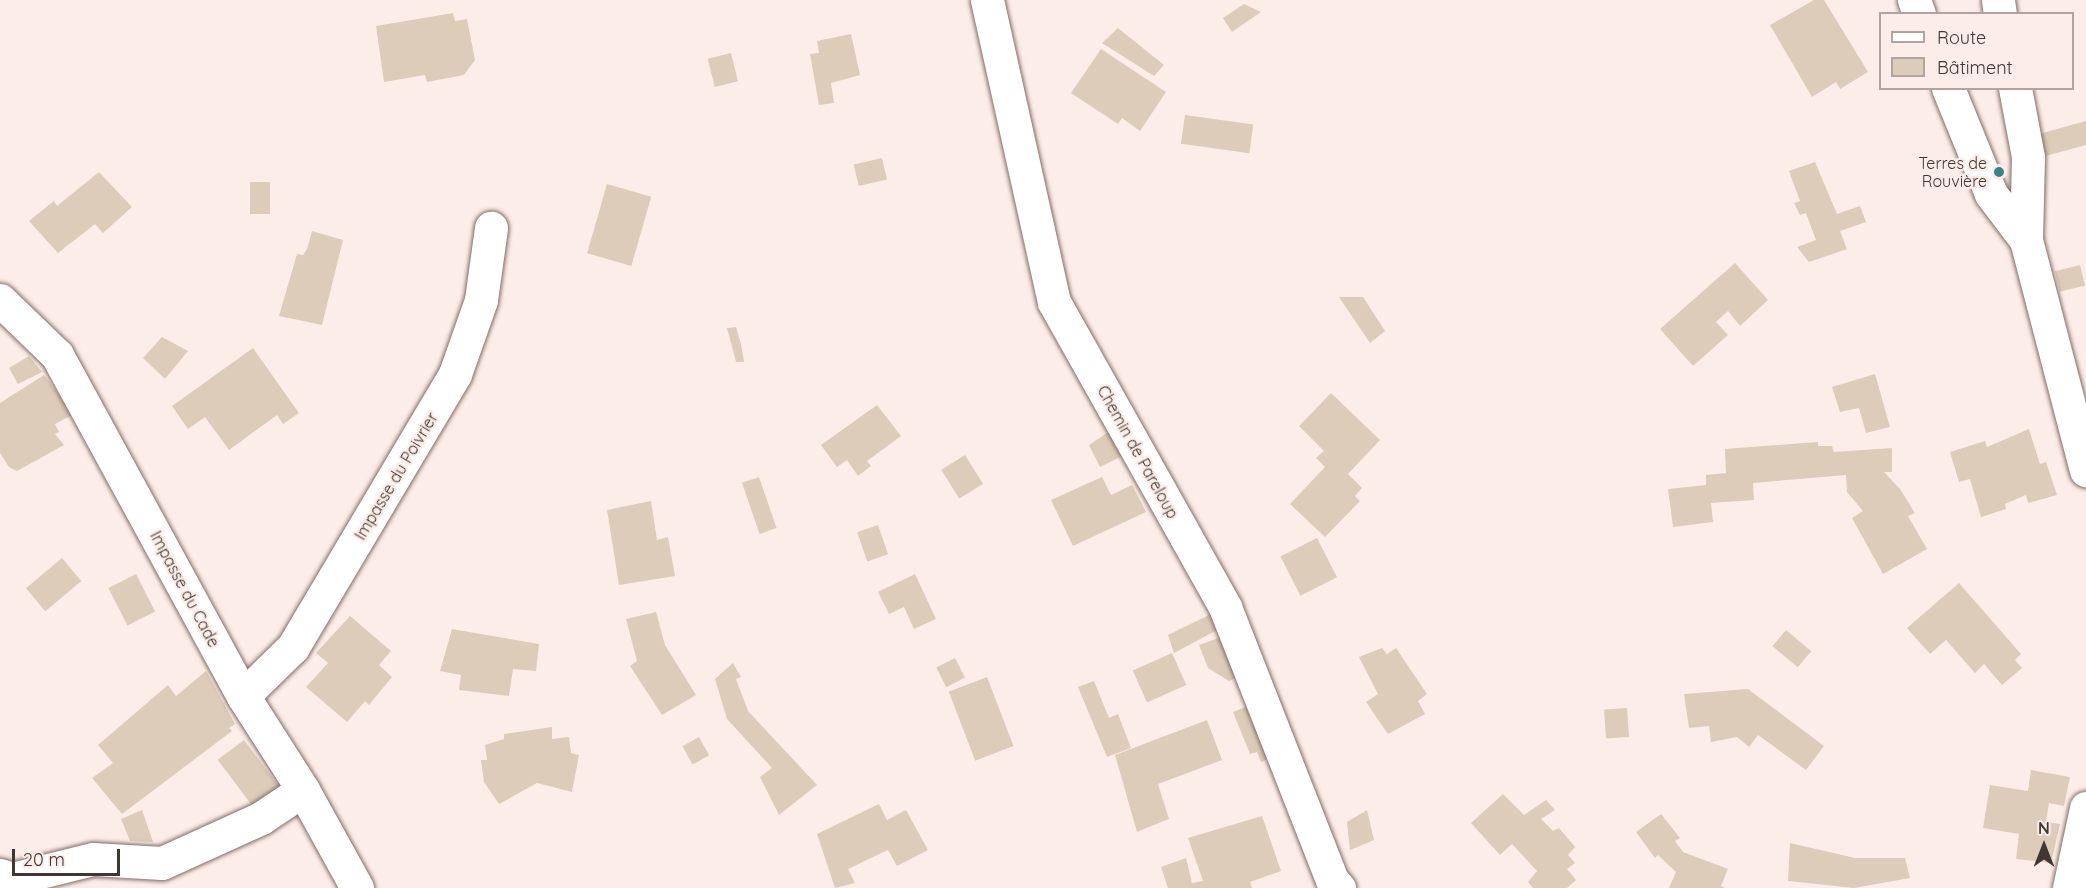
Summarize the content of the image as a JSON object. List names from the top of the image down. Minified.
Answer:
{"streets":{"street":["Chemin de Pareloup","Impasse du Poivrier","Impasse du Cade"]},"crossings":[["Impasse du Poivrier","Impasse du Cade"]],"places":["Terres de Rouvière"],"legend":["Route","Bâtiment"],"scale_bar":"20 m","north":"top"}
